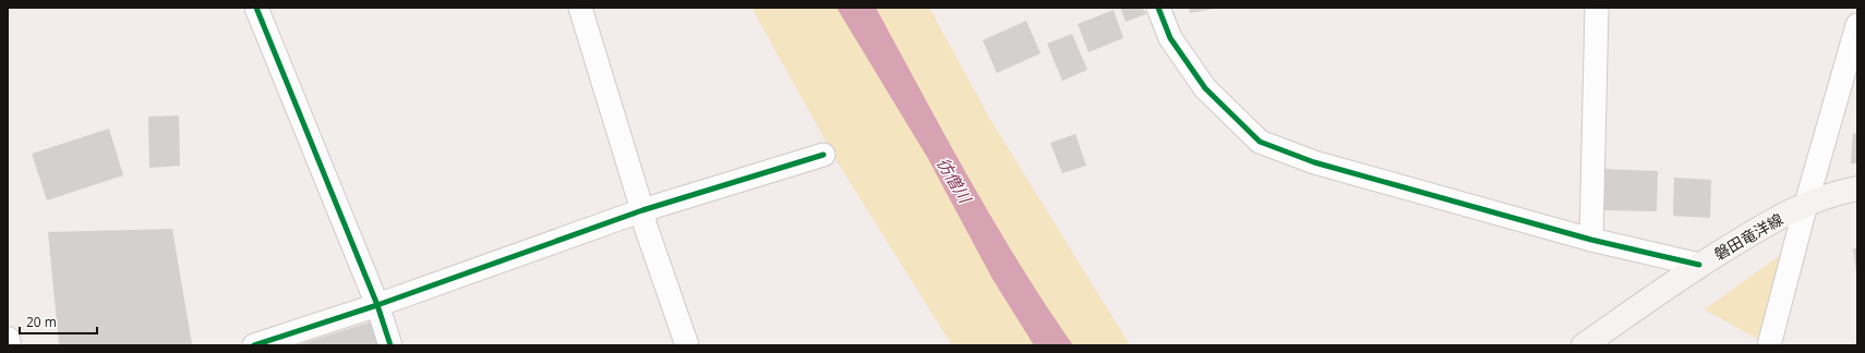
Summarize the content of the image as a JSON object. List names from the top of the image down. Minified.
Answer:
{"streets":{"main road":["磐田竜洋線"]},"water":["彷僧川"],"scale_bar":"20 m"}
